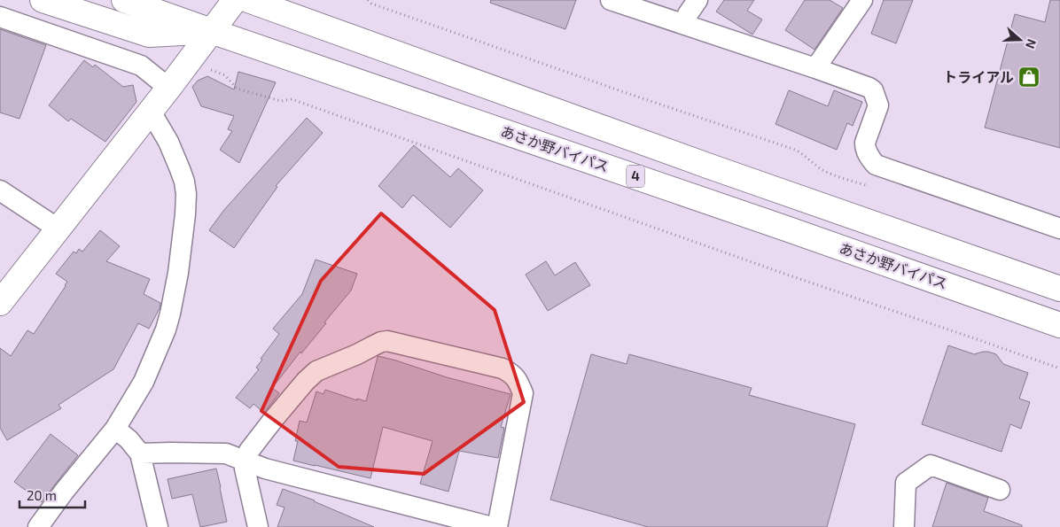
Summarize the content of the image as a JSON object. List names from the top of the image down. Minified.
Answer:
{"streets":{"main road":["あさか野バイパス","4"]},"places":{"shop":["トライアル"]},"scale_bar":"20 m","north":"right"}
